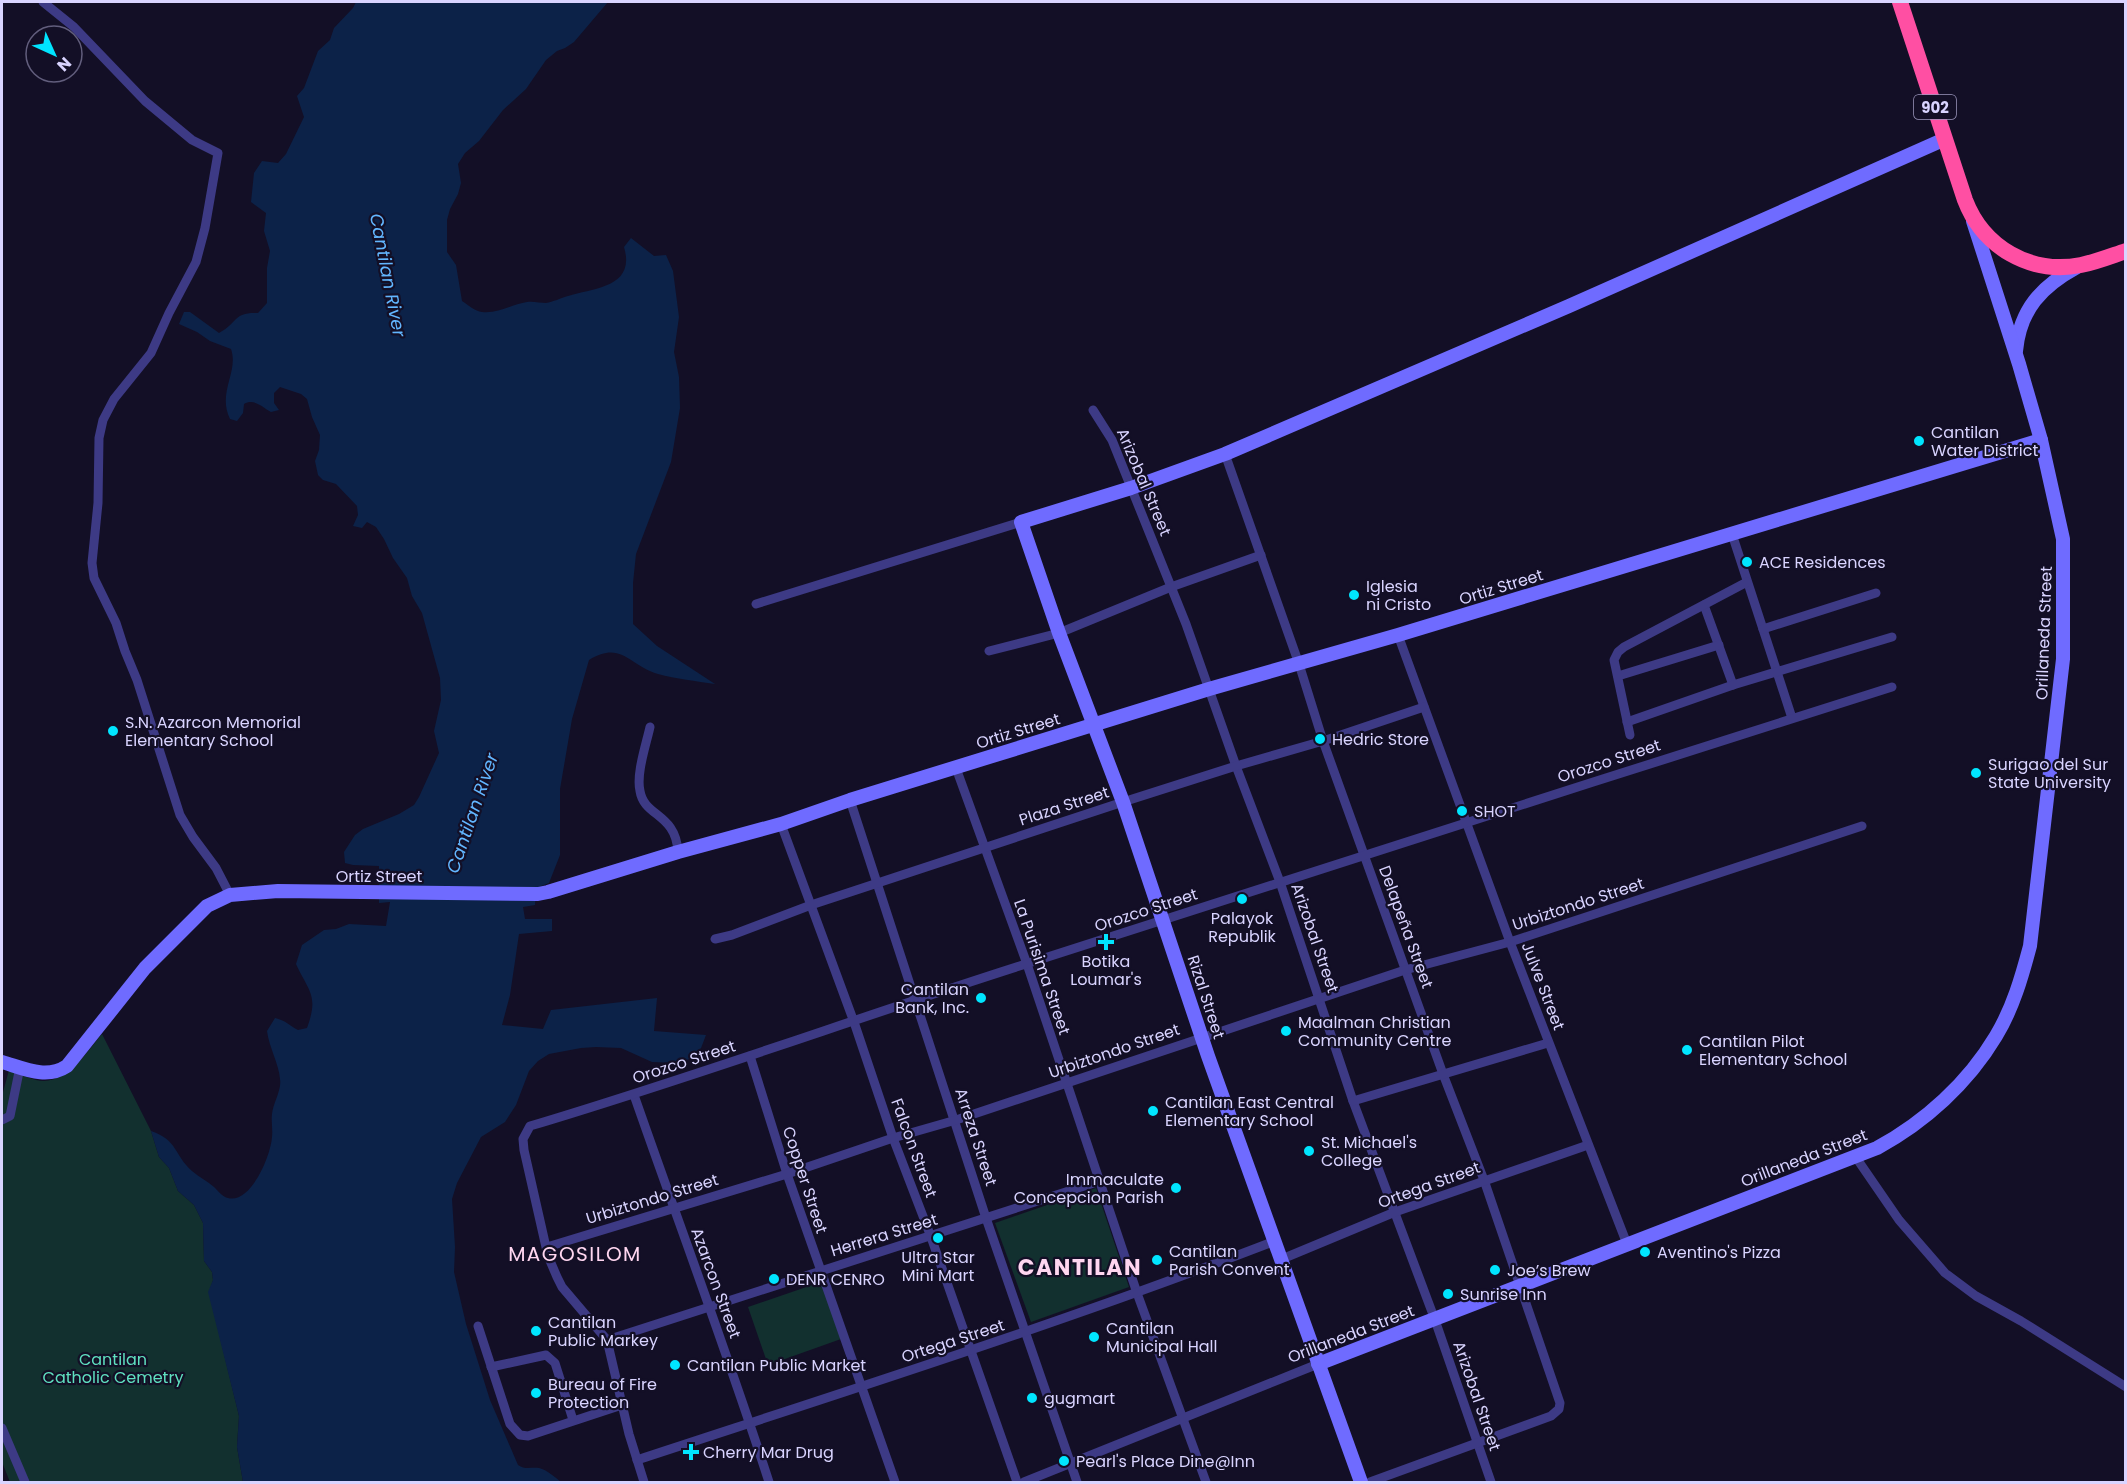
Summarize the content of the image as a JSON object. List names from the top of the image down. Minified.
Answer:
{"streets":{"highway":["902"],"street":["Arizobal Street","Ortiz Street","Orillaneda Street","Orozco Street","Plaza Street","Urbiztondo Street","Delapeña Street","La Purisima Street","Julve Street","Rizal Street","Arreza Street","Falcon Street","Copper Street","Ortega Street","Herrera Street","Azarcon Street"]},"crossings":[["902","Orillaneda Street"],["Arizobal Street","Ortiz Street"],["Arizobal Street","Orillaneda Street"],["Arizobal Street","Orozco Street"],["Arizobal Street","Plaza Street"],["Arizobal Street","Urbiztondo Street"],["Arizobal Street","Delapeña Street"],["Arizobal Street","Ortega Street"],["Ortiz Street","Orillaneda Street"],["Ortiz Street","Delapeña Street"],["Ortiz Street","La Purisima Street"],["Ortiz Street","Julve Street"],["Ortiz Street","Rizal Street"],["Ortiz Street","Arreza Street"],["Ortiz Street","Falcon Street"],["Orillaneda Street","Delapeña Street"],["Orillaneda Street","La Purisima Street"],["Orillaneda Street","Julve Street"],["Orillaneda Street","Rizal Street"],["Orillaneda Street","Arreza Street"],["Orozco Street","Urbiztondo Street"],["Orozco Street","Delapeña Street"],["Orozco Street","La Purisima Street"],["Orozco Street","Julve Street"],["Orozco Street","Rizal Street"],["Orozco Street","Arreza Street"],["Orozco Street","Falcon Street"],["Orozco Street","Copper Street"],["Orozco Street","Azarcon Street"],["Plaza Street","Delapeña Street"],["Plaza Street","La Purisima Street"],["Plaza Street","Julve Street"],["Plaza Street","Rizal Street"],["Plaza Street","Arreza Street"],["Plaza Street","Falcon Street"],["Urbiztondo Street","Delapeña Street"],["Urbiztondo Street","La Purisima Street"],["Urbiztondo Street","Julve Street"],["Urbiztondo Street","Rizal Street"],["Urbiztondo Street","Arreza Street"],["Urbiztondo Street","Falcon Street"],["Urbiztondo Street","Copper Street"],["Urbiztondo Street","Azarcon Street"],["Delapeña Street","Ortega Street"],["La Purisima Street","Ortega Street"],["La Purisima Street","Herrera Street"],["Julve Street","Ortega Street"],["Rizal Street","Ortega Street"],["Arreza Street","Ortega Street"],["Arreza Street","Herrera Street"],["Falcon Street","Ortega Street"],["Falcon Street","Herrera Street"],["Copper Street","Ortega Street"],["Copper Street","Herrera Street"],["Ortega Street","Azarcon Street"],["Herrera Street","Azarcon Street"]],"districts":["MAGOSILOM","CANTILAN"],"water":["Cantilan River"],"parks":["Cantilan Catholic Cemetry"],"places":{"other":["Cantilan Water District","ACE Residences","Iglesia ni Cristo","S.N. Azarcon Memorial Elementary School","Hedric Store","Surigao del Sur State University","SHOT","Palayok Republik","Cantilan Bank, Inc.","Maalman Christian Community Centre","Cantilan Pilot Elementary School","Cantilan East Central Elementary School","St. Michael's College","Immaculate Concepcion Parish","Ultra Star Mini Mart","Aventino's Pizza","Cantilan Parish Convent","Joe’s Brew","DENR CENRO","Sunrise Inn","Cantilan Public Markey","Cantilan Municipal Hall","Cantilan Public Market","Bureau of Fire Protection","gugmart","Pearl's Place Dine@Inn"],"health":["Botika Loumar's","Cherry Mar Drug"]},"north":"bottom right"}
